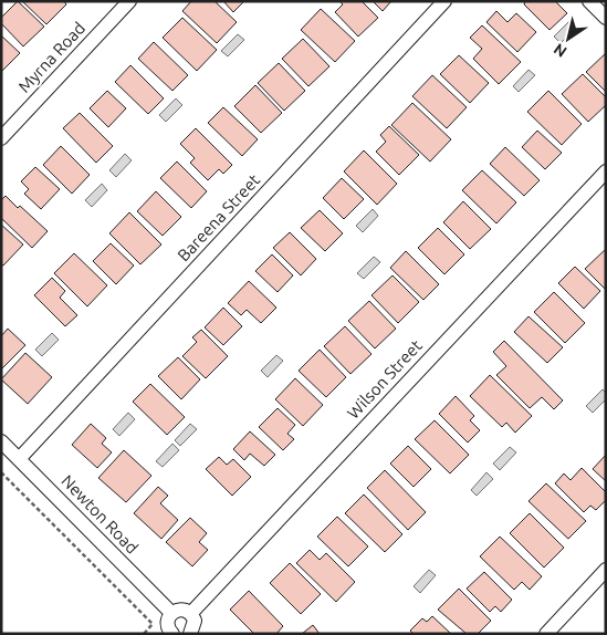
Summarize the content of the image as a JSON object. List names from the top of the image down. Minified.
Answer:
{"streets":{"street":["Myrna Road","Bareena Street","Wilson Street","Newton Road"]},"crossings":[["Bareena Street","Newton Road"]],"north":"bottom left"}
